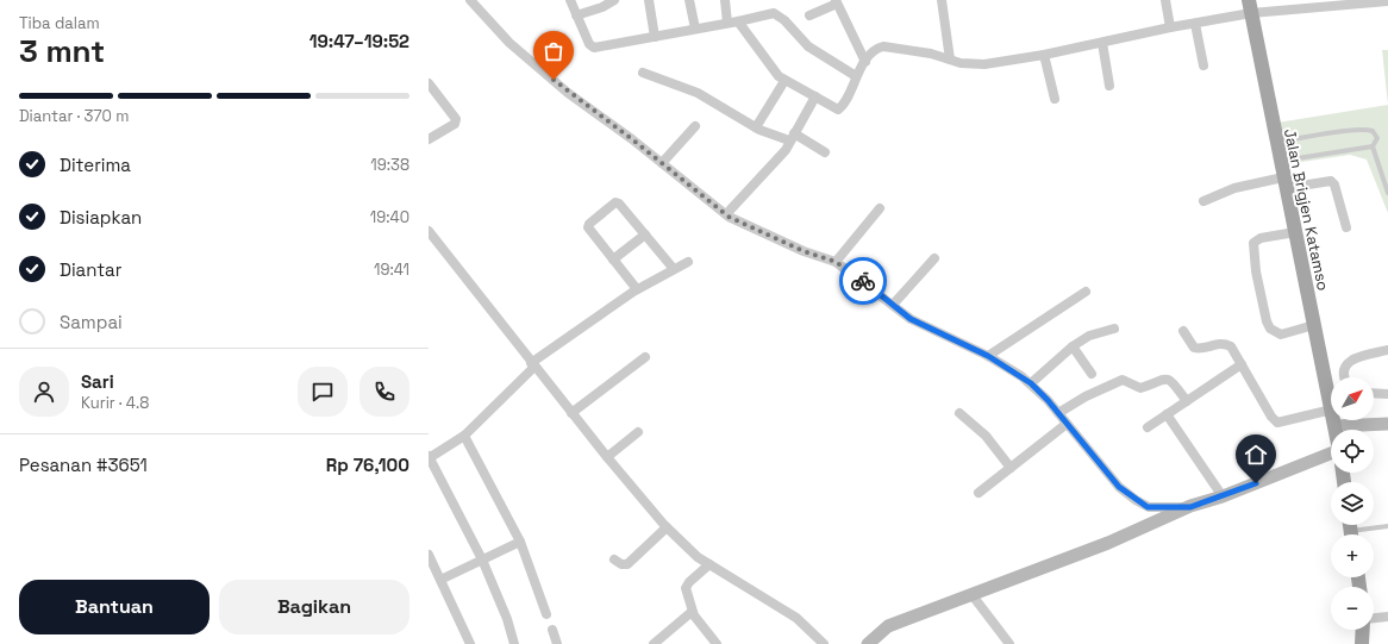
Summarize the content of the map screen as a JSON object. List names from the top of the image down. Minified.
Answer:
{"streets":{"main road":["Jalan Brigjen Katamso"]},"north":"top right","page":{"heading":["3 mnt","Tiba dalam","19:47–19:52"],"panel":["Sari","Kurir · 4.8","Pesanan #3651","Rp 76,100"],"bar":"Diantar · 370 m","list":[["Diterima","19:38"],["Disiapkan","19:40"],["Diantar","19:41"],"Sampai"],"map_buttons":["+","−"],"buttons":["Bantuan","Bagikan"]}}
